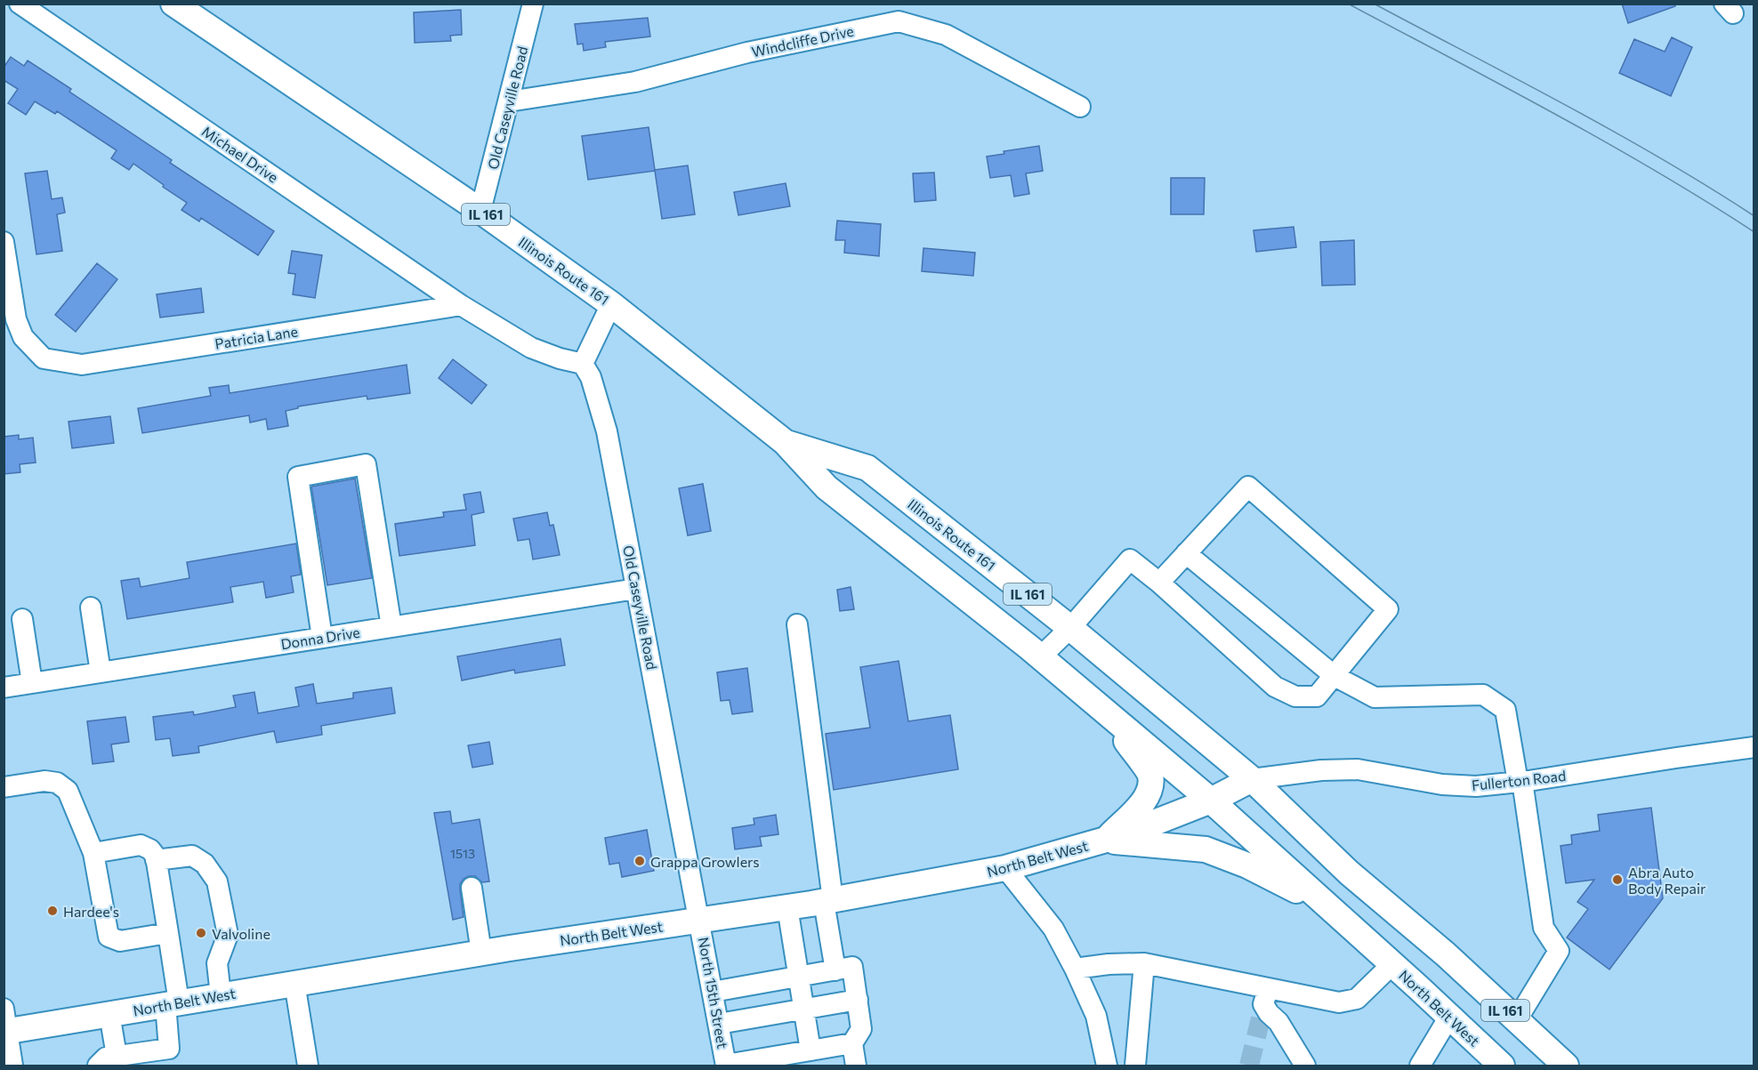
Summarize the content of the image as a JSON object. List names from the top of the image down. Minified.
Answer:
{"streets":{"main road":["IL 161","Illinois Route 161","North Belt West"],"street":["Windcliffe Drive","Old Caseyville Road","Michael Drive","Patricia Lane","Donna Drive","Fullerton Road","North 15th Street"]},"crossings":[["Windcliffe Drive","Old Caseyville Road"],["Old Caseyville Road","Illinois Route 161"],["Old Caseyville Road","Donna Drive"],["Old Caseyville Road","North Belt West"],["Old Caseyville Road","North 15th Street"],["Michael Drive","Patricia Lane"],["IL 161","Illinois Route 161"],["IL 161","Fullerton Road"],["IL 161","North Belt West"],["Illinois Route 161","Fullerton Road"],["Illinois Route 161","North Belt West"],["Fullerton Road","North Belt West"],["North Belt West","North 15th Street"]],"places":["Grappa Growlers","Abra Auto Body Repair","Hardee's","Valvoline"],"house_numbers":["1513"]}
